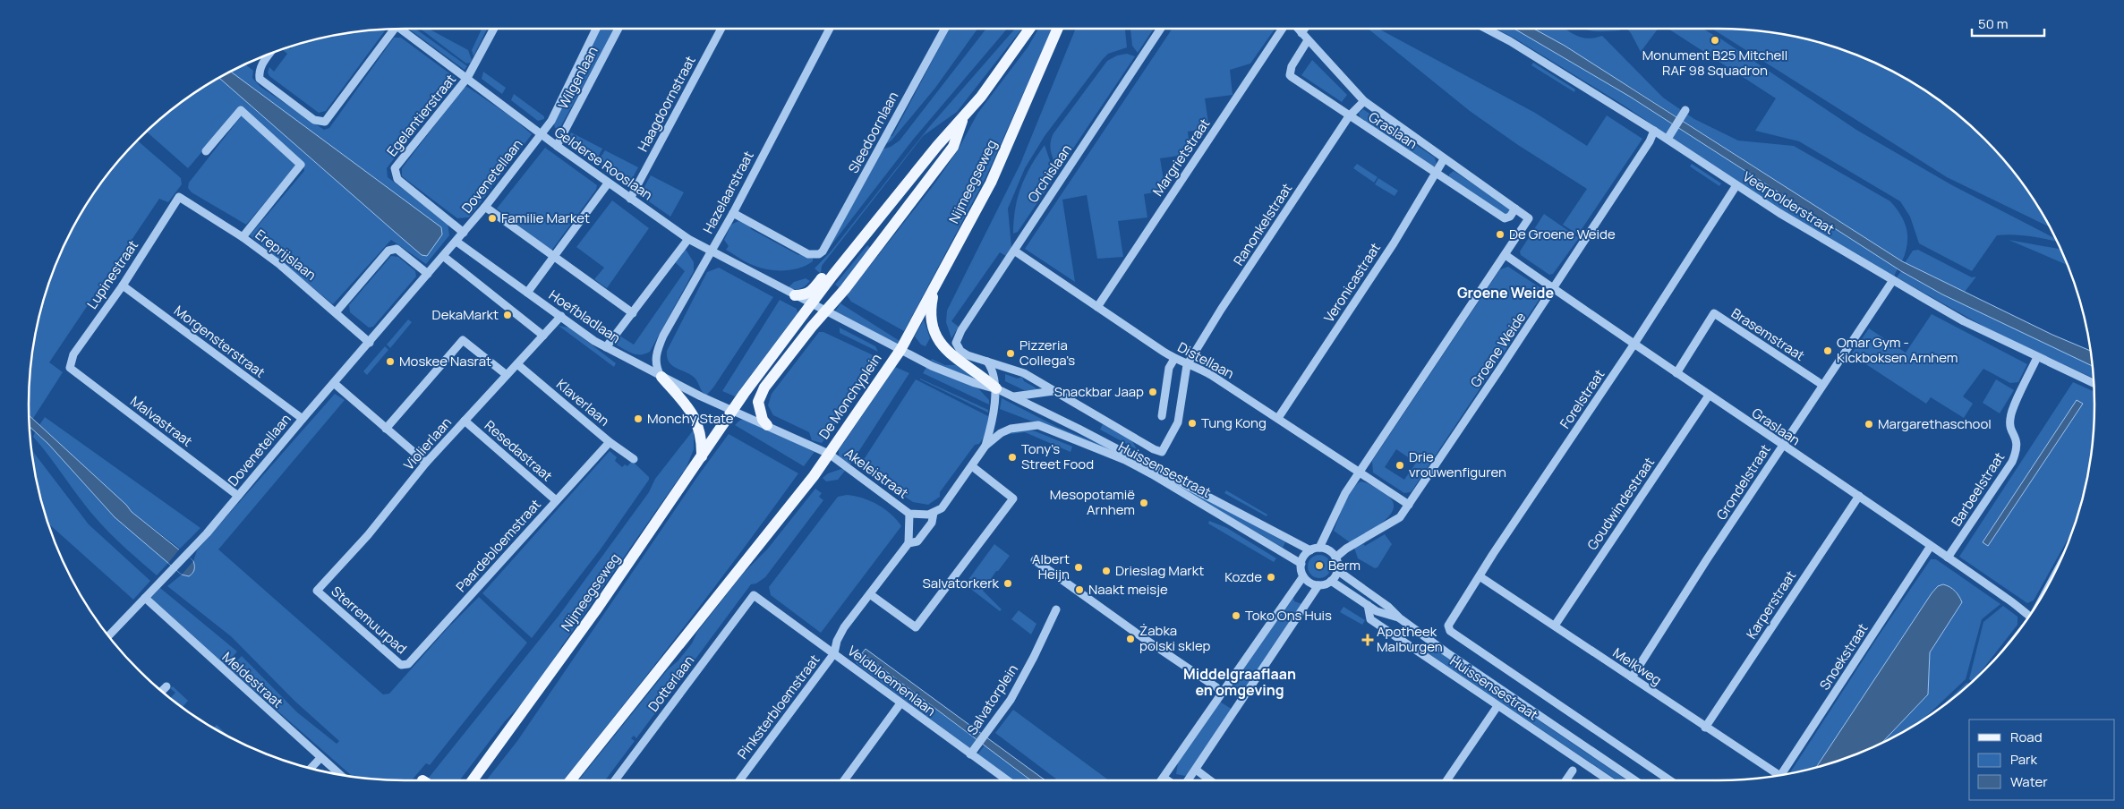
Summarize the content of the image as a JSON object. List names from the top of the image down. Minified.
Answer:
{"streets":{"main road":["Nijmeegseweg","De Monchyplein"],"street":["Wilgenlaan","Haagdoornstraat","Egelantierstraat","Graslaan","Sleedoornlaan","Margrietstraat","Gelderse Rooslaan","Orchislaan","Dovenetellaan","Hazelaarstraat","Veerpolderstraat","Ranonkelstraat","Ereprijslaan","Lupinestraat","Veronicastraat","Hoefbladlaan","Brasemstraat","Morgensterstraat","Groene Weide","Distellaan","Forelstraat","Klaverlaan","Malvastraat","Violierlaan","Resedastraat","Huissensestraat","Akeleistraat","Grondelstraat","Barbeelstraat","Goudwindestraat","Paardebloemstraat","Karperstraat","Sterremuurpad","Snoekstraat","Melkweg","Meldestraat","Veldbloemenlaan","Dotterlaan","Salvatorplein","Pinksterbloemstraat"]},"crossings":[["Wilgenlaan","Gelderse Rooslaan"],["Wilgenlaan","Dovenetellaan"],["Haagdoornstraat","Gelderse Rooslaan"],["Egelantierstraat","Gelderse Rooslaan"],["Egelantierstraat","Dovenetellaan"],["Graslaan","Ranonkelstraat"],["Graslaan","Veronicastraat"],["Graslaan","Brasemstraat"],["Graslaan","Groene Weide"],["Graslaan","Forelstraat"],["Graslaan","Grondelstraat"],["Graslaan","Barbeelstraat"],["Graslaan","Goudwindestraat"],["Graslaan","Karperstraat"],["Graslaan","Snoekstraat"],["Sleedoornlaan","Hazelaarstraat"],["Margrietstraat","Distellaan"],["Gelderse Rooslaan","Dovenetellaan"],["Gelderse Rooslaan","Hazelaarstraat"],["Gelderse Rooslaan","De Monchyplein"],["Orchislaan","Distellaan"],["Orchislaan","Huissensestraat"],["Dovenetellaan","Ereprijslaan"],["Dovenetellaan","Hoefbladlaan"],["Dovenetellaan","Morgensterstraat"],["Dovenetellaan","Malvastraat"],["Dovenetellaan","Meldestraat"],["Nijmeegseweg","Hoefbladlaan"],["Nijmeegseweg","De Monchyplein"],["Nijmeegseweg","Huissensestraat"],["Hazelaarstraat","Hoefbladlaan"],["Veerpolderstraat","Groene Weide"],["Veerpolderstraat","Forelstraat"],["Veerpolderstraat","Grondelstraat"],["Veerpolderstraat","Barbeelstraat"],["Ranonkelstraat","Distellaan"],["Ranonkelstraat","Huissensestraat"],["Ereprijslaan","Lupinestraat"],["Lupinestraat","Morgensterstraat"],["Lupinestraat","Malvastraat"],["Veronicastraat","Distellaan"],["Hoefbladlaan","De Monchyplein"],["Hoefbladlaan","Violierlaan"],["Brasemstraat","Grondelstraat"],["Groene Weide","Distellaan"],["Groene Weide","Huissensestraat"],["Distellaan","Huissensestraat"],["De Monchyplein","Huissensestraat"],["De Monchyplein","Akeleistraat"],["Forelstraat","Huissensestraat"],["Forelstraat","Melkweg"],["Klaverlaan","Violierlaan"],["Klaverlaan","Paardebloemstraat"],["Violierlaan","Resedastraat"],["Violierlaan","Sterremuurpad"],["Resedastraat","Paardebloemstraat"],["Akeleistraat","Pinksterbloemstraat"],["Grondelstraat","Melkweg"],["Goudwindestraat","Melkweg"],["Paardebloemstraat","Sterremuurpad"],["Karperstraat","Melkweg"],["Veldbloemenlaan","Dotterlaan"],["Veldbloemenlaan","Salvatorplein"],["Veldbloemenlaan","Pinksterbloemstraat"]],"districts":["Groene Weide","Middelgraaflaan en omgeving"],"places":{"other":["Monument B25 Mitchell RAF 98 Squadron","Familie Market","De Groene Weide","DekaMarkt","Omar Gym - Kickboksen Arnhem","Pizzeria Collega's","Moskee Nasrat","Snackbar Jaap","Monchy State","Tung Kong","Margarethaschool","Tony's Street Food","Drie vrouwenfiguren","Mesopotamië Arnhem","Berm","Albert Heijn","Drieslag Markt","Kozde","Salvatorkerk","Naakt meisje","Toko Ons Huis","Żabka polski sklep"],"health":["Apotheek Malburgen"]},"legend":["Road","Park","Water"],"scale_bar":"50 m"}
